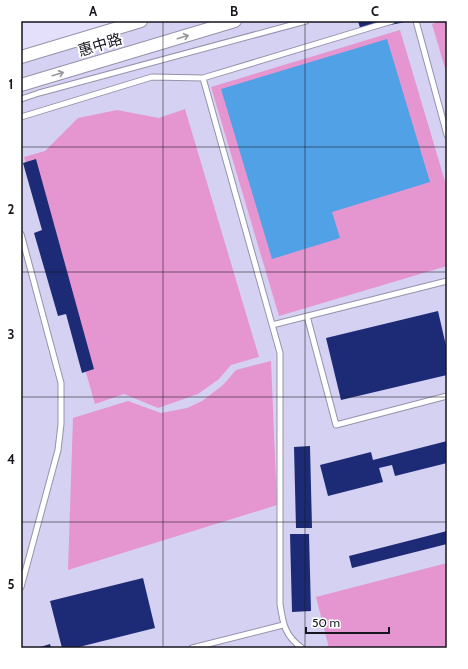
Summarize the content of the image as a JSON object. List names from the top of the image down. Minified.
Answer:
{"streets":{"street":["惠中路"]},"scale_bar":"50 m","grid":{"columns":["A","B","C"],"rows":["1","2","3","4","5"]}}
